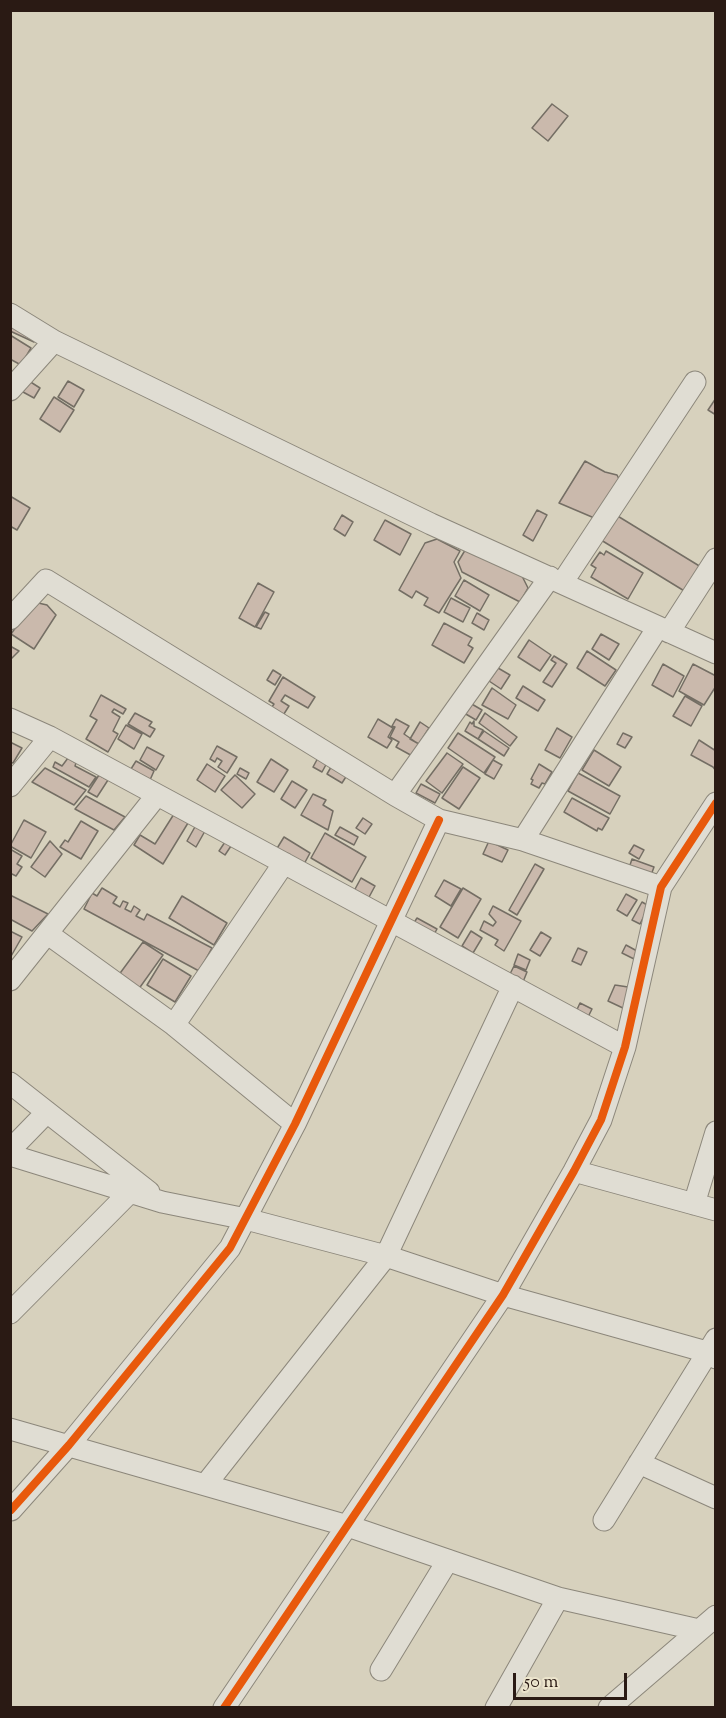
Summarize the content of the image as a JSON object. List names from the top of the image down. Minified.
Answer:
{"scale_bar":"50 m"}
